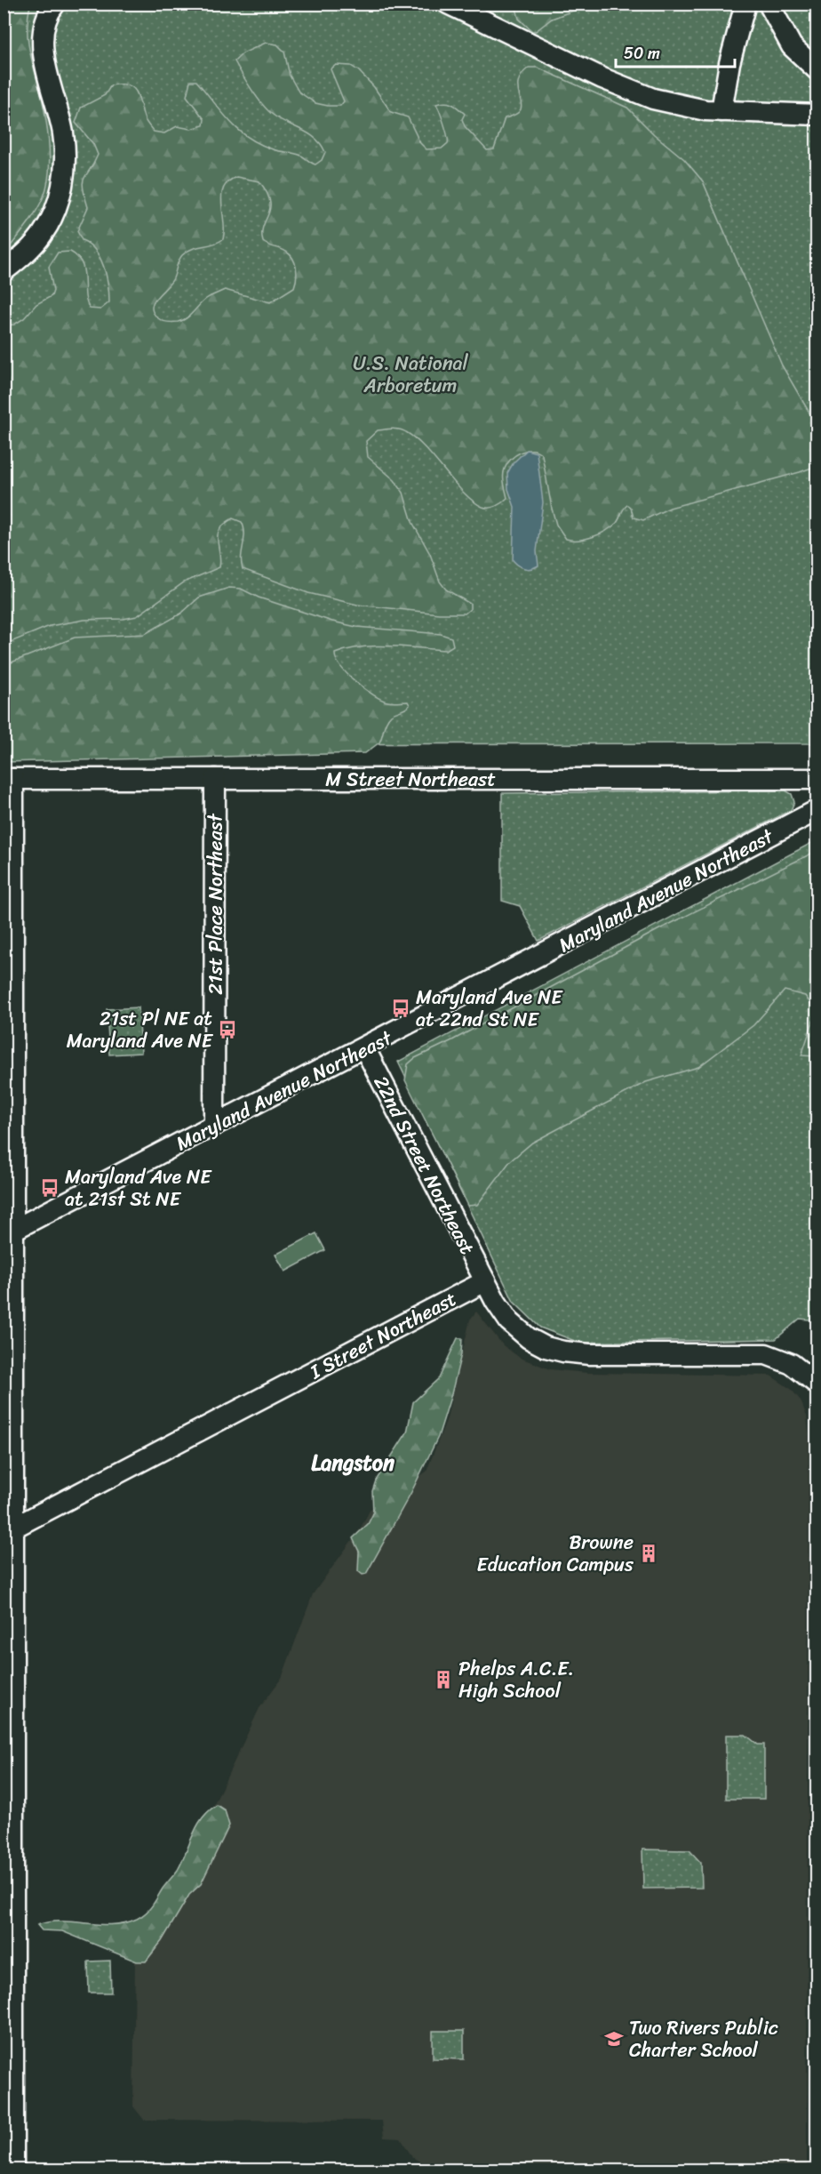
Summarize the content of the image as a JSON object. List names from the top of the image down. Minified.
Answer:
{"streets":{"street":["M Street Northeast","Maryland Avenue Northeast","21st Place Northeast","22nd Street Northeast","I Street Northeast"]},"crossings":[["M Street Northeast","21st Place Northeast"],["Maryland Avenue Northeast","21st Place Northeast"],["Maryland Avenue Northeast","22nd Street Northeast"],["22nd Street Northeast","I Street Northeast"]],"districts":["Langston"],"parks":["U.S. National Arboretum"],"places":{"bus stop":["Maryland Ave NE at 22nd St NE","21st Pl NE at Maryland Ave NE","Maryland Ave NE at 21st St NE"],"building":["Browne Education Campus","Phelps A.C.E. High School"],"school or university":["Two Rivers Public Charter School"]},"scale_bar":"50 m"}
